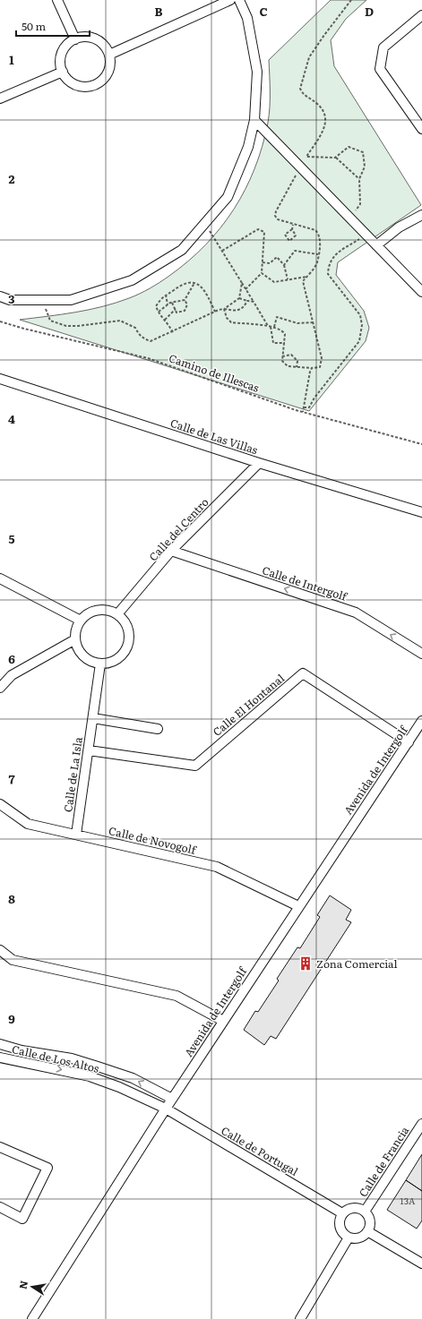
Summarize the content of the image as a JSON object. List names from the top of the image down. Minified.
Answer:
{"streets":{"street":["Calle de Las Villas","Calle del Centro","Calle de Intergolf","Calle El Hontanal","Avenida de Intergolf","Calle de La Isla","Calle de Novogolf","Calle de Los Altos","Calle de Portugal","Calle de Francia"],"path":["Camino de Illescas"]},"crossings":[["Calle de Las Villas","Calle del Centro"],["Calle del Centro","Calle de Intergolf"],["Calle del Centro","Calle de La Isla"],["Calle El Hontanal","Avenida de Intergolf"],["Calle El Hontanal","Calle de La Isla"],["Avenida de Intergolf","Calle de Novogolf"],["Avenida de Intergolf","Calle de Los Altos"],["Avenida de Intergolf","Calle de Portugal"],["Calle de La Isla","Calle de Novogolf"],["Calle de Los Altos","Calle de Portugal"],["Calle de Portugal","Calle de Francia"]],"one_way":["Calle de Intergolf"],"places":{"building":["Zona Comercial"]},"house_numbers":["13A"],"scale_bar":"50 m","north":"left","grid":{"columns":["B","C","D"],"rows":["1","2","3","4","5","6","7","8","9"]}}
